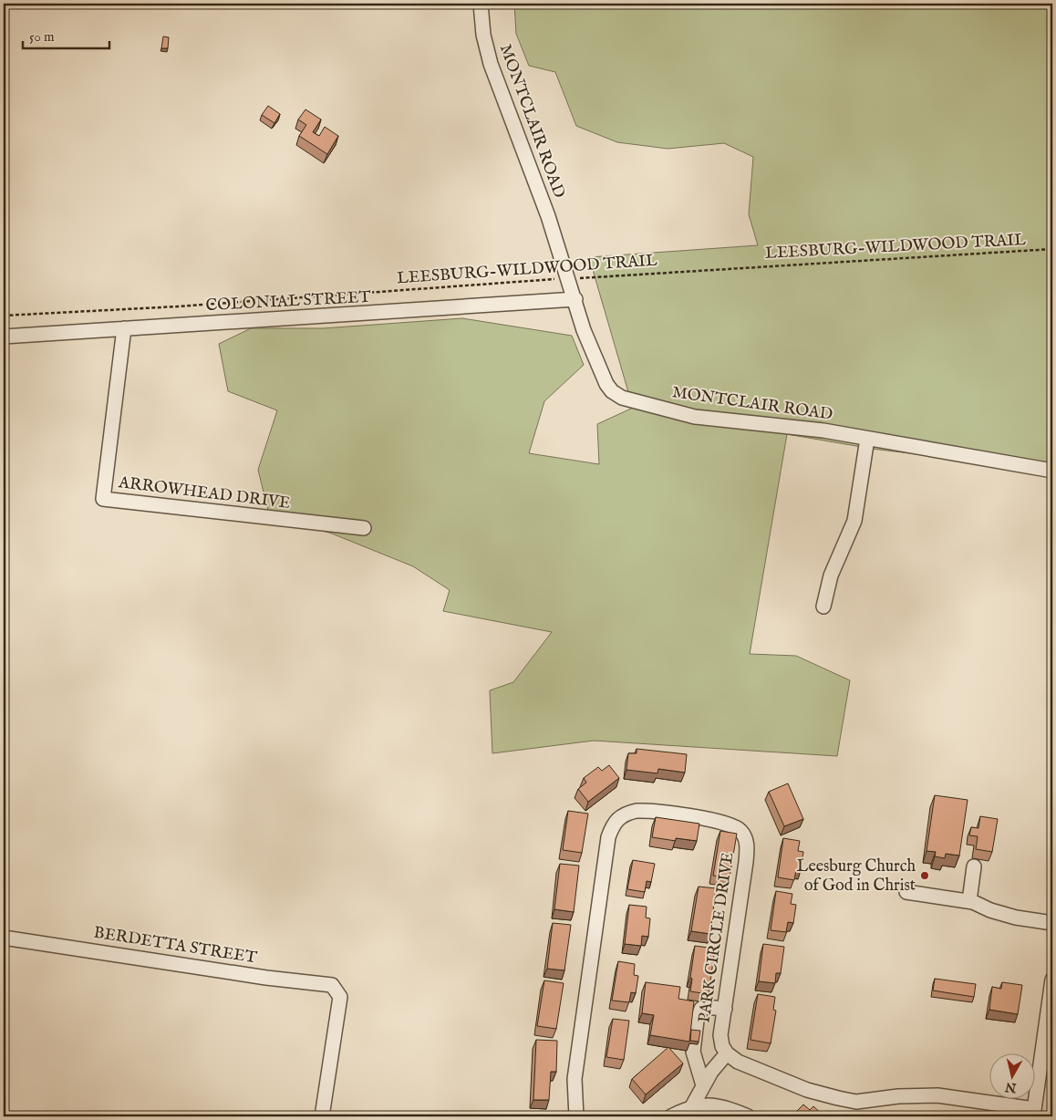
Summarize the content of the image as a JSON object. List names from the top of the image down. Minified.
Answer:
{"streets":{"street":["MONTCLAIR ROAD","COLONIAL STREET","ARROWHEAD DRIVE","PARK CIRCLE DRIVE","BERDETTA STREET"],"path":["LEESBURG-WILDWOOD TRAIL"]},"crossings":[["MONTCLAIR ROAD","LEESBURG-WILDWOOD TRAIL"],["MONTCLAIR ROAD","COLONIAL STREET"],["COLONIAL STREET","ARROWHEAD DRIVE"]],"places":["Leesburg Church of God in Christ"],"scale_bar":"50 m","north":"bottom"}
